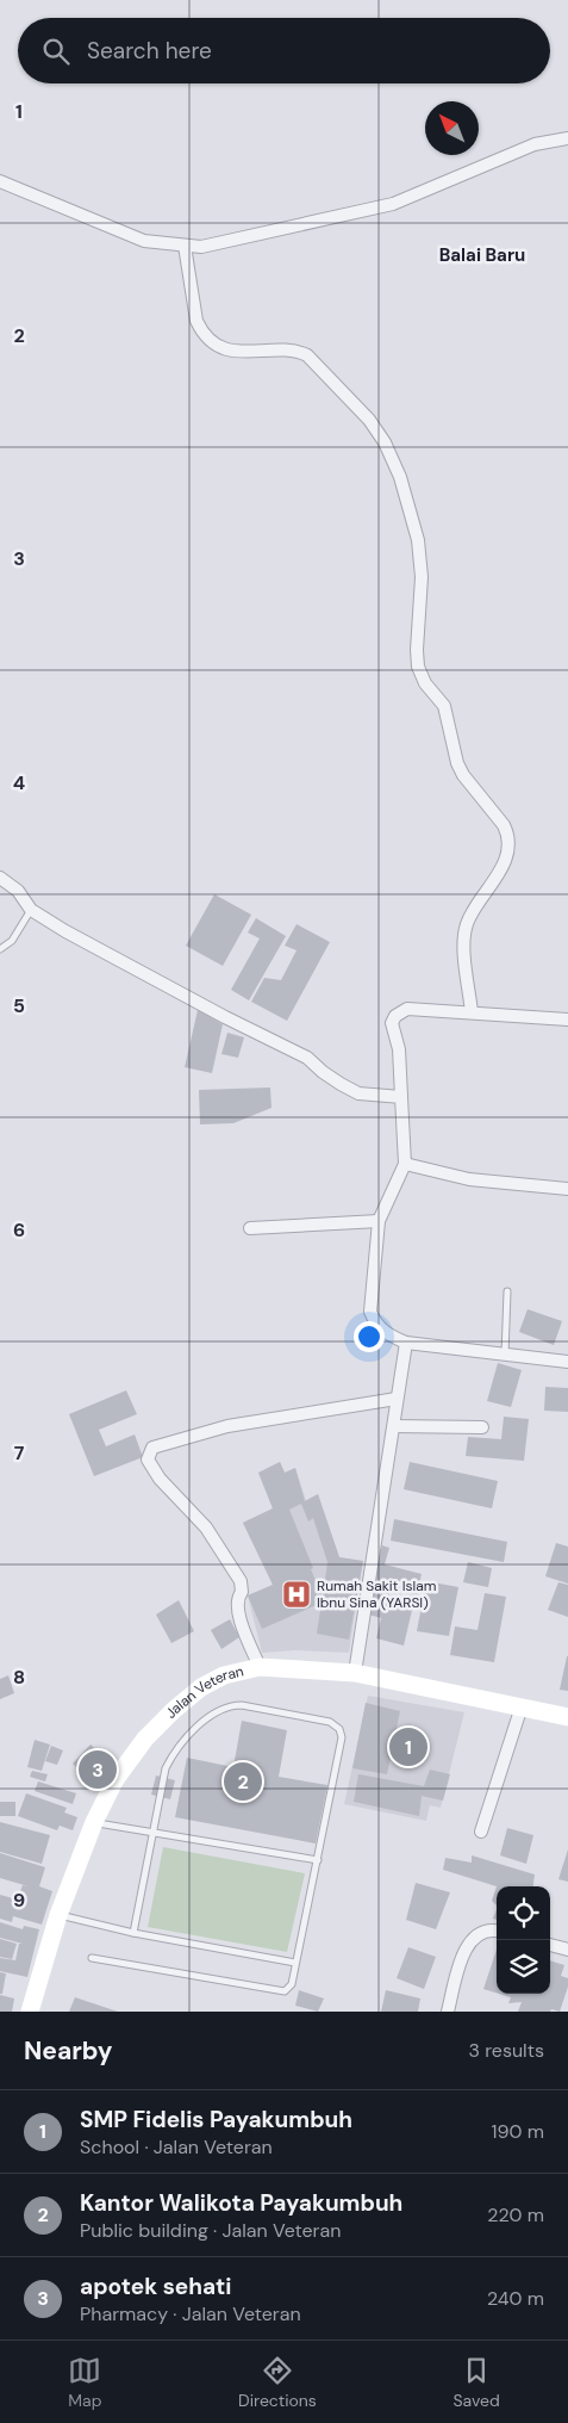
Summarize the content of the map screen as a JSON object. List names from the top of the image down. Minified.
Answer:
{"streets":{"main road":["Jalan Veteran"]},"districts":["Balai Baru"],"places":{"hospital":["Rumah Sakit Islam Ibnu Sina (YARSI)"]},"north":"top left","page":{"search":"Search here","pins":["1","3","2"],"heading":["Nearby","3 results"],"list":[{"mark":"1","name":"SMP Fidelis Payakumbuh","note":"School · Jalan Veteran","value":"190 m"},{"mark":"2","name":"Kantor Walikota Payakumbuh","note":"Public building · Jalan Veteran","value":"220 m"},{"mark":"3","name":"apotek sehati","note":"Pharmacy · Jalan Veteran","value":"240 m"}],"nav":["Map","Directions","Saved"]},"grid":{"rows":["1","2","3","4","5","6","7","8","9"]}}
